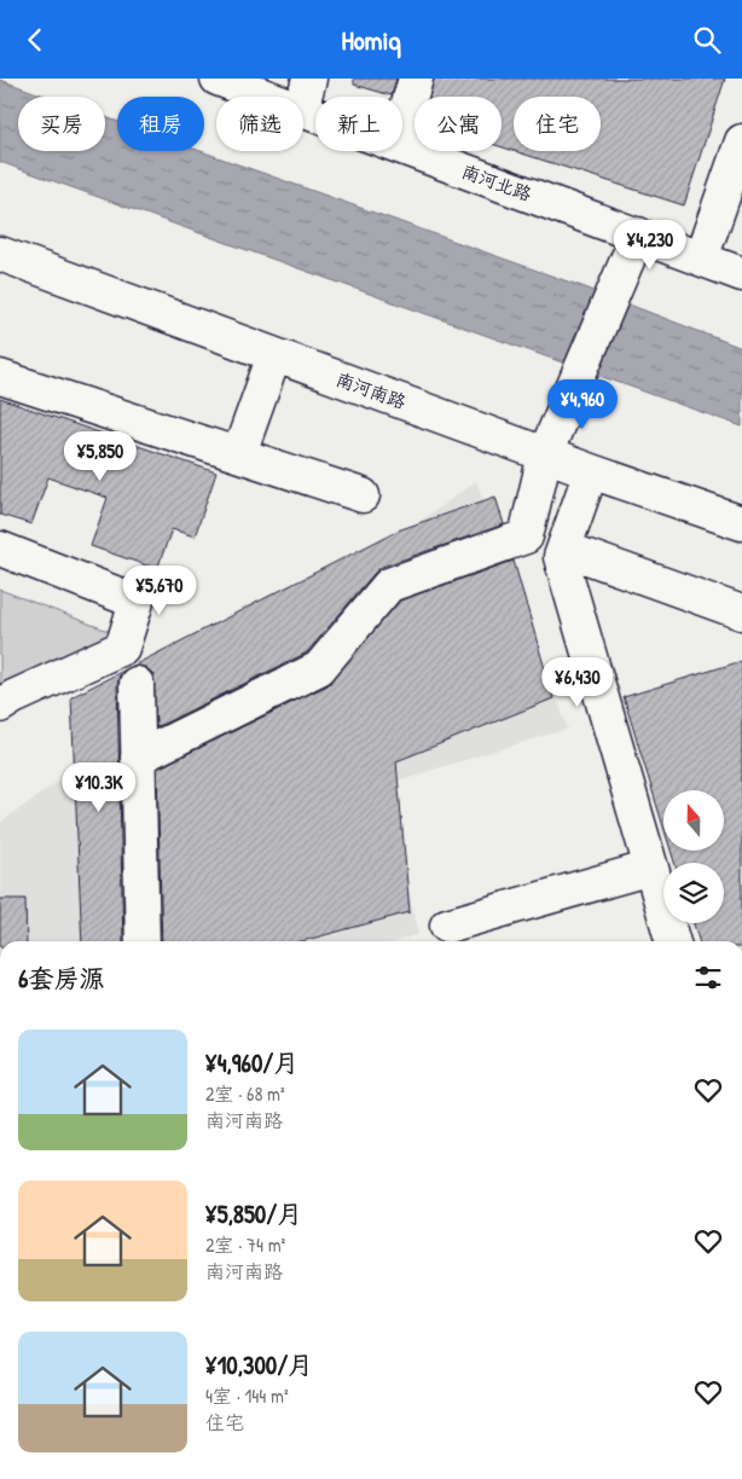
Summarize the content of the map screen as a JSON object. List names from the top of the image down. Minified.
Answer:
{"streets":{"street":["南河北路","南河南路"]},"north":"top","page":{"header":"Homiq","chip":["买房","租房","筛选","新上","公寓","住宅"],"price":["¥4,230","¥4,960","¥5,850","¥5,670","¥6,430","¥10.3K"],"heading":"6套房源","list":[{"name":"¥4,960/月","note":"2室 · 68 m² · 南河南路"},{"name":"¥5,850/月","note":"2室 · 74 m² · 南河南路"},{"name":"¥10,300/月","note":"4室 · 144 m² · 住宅"}]}}
